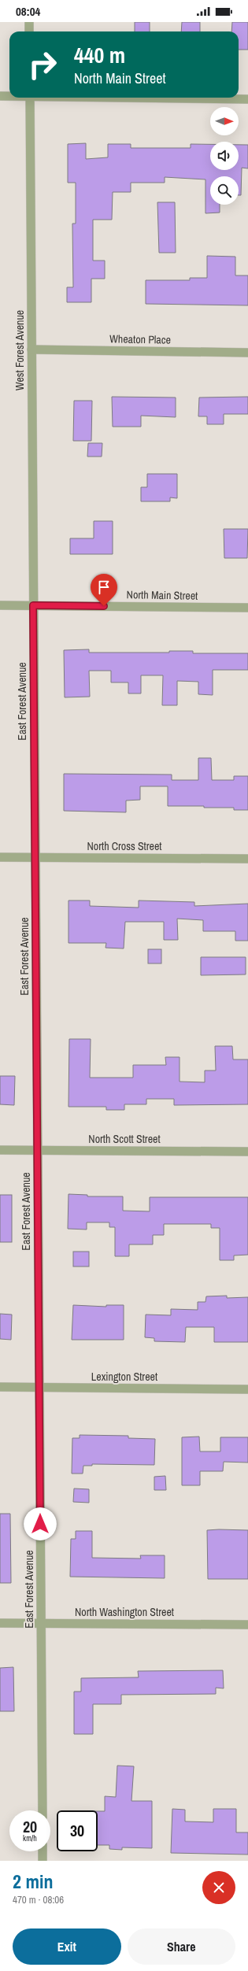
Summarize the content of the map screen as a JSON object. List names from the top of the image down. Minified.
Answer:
{"streets":{"street":["Wheaton Place","West Forest Avenue","North Main Street","East Forest Avenue","North Cross Street","North Scott Street","Lexington Street","North Washington Street"]},"crossings":[["Wheaton Place","West Forest Avenue"],["West Forest Avenue","North Main Street"],["West Forest Avenue","East Forest Avenue"],["North Main Street","East Forest Avenue"],["East Forest Avenue","North Cross Street"],["East Forest Avenue","North Scott Street"],["East Forest Avenue","Lexington Street"],["East Forest Avenue","North Washington Street"]],"north":"right","page":{"status":"08:04","turn":["440 m","North Main Street"],"speed":"20 km/h","limit":"30","heading":["2 min","470 m · 08:06"],"buttons":["Exit","Share"]}}
